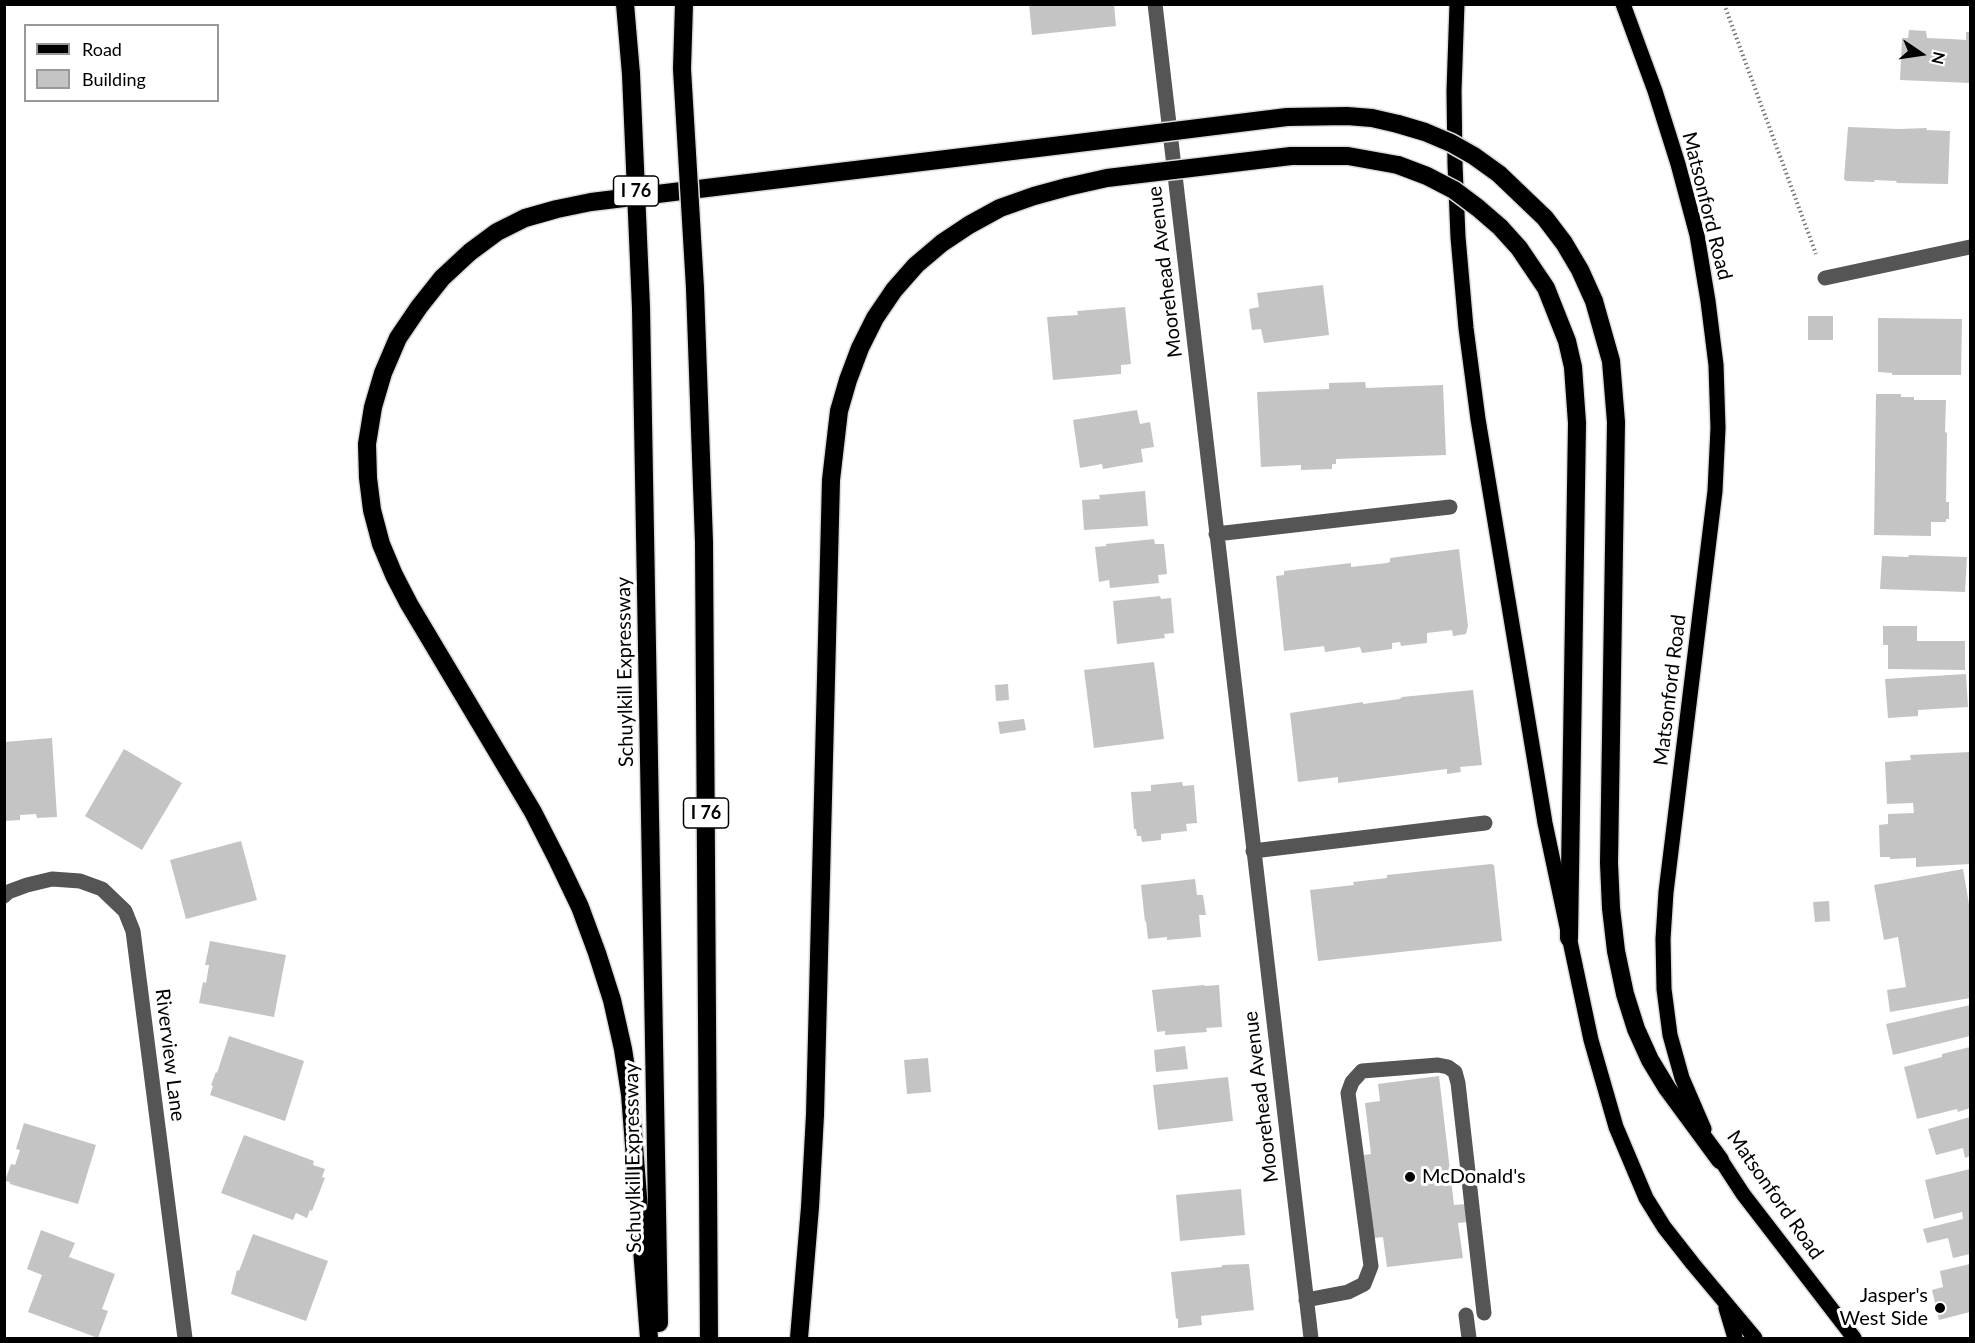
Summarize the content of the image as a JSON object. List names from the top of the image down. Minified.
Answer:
{"streets":{"highway":["I 76","Schuylkill Expressway"],"main road":["Matsonford Road"],"street":["Moorehead Avenue","Riverview Lane"]},"places":["McDonald's","Jasper's West Side"],"legend":["Road","Building"],"north":"right"}
